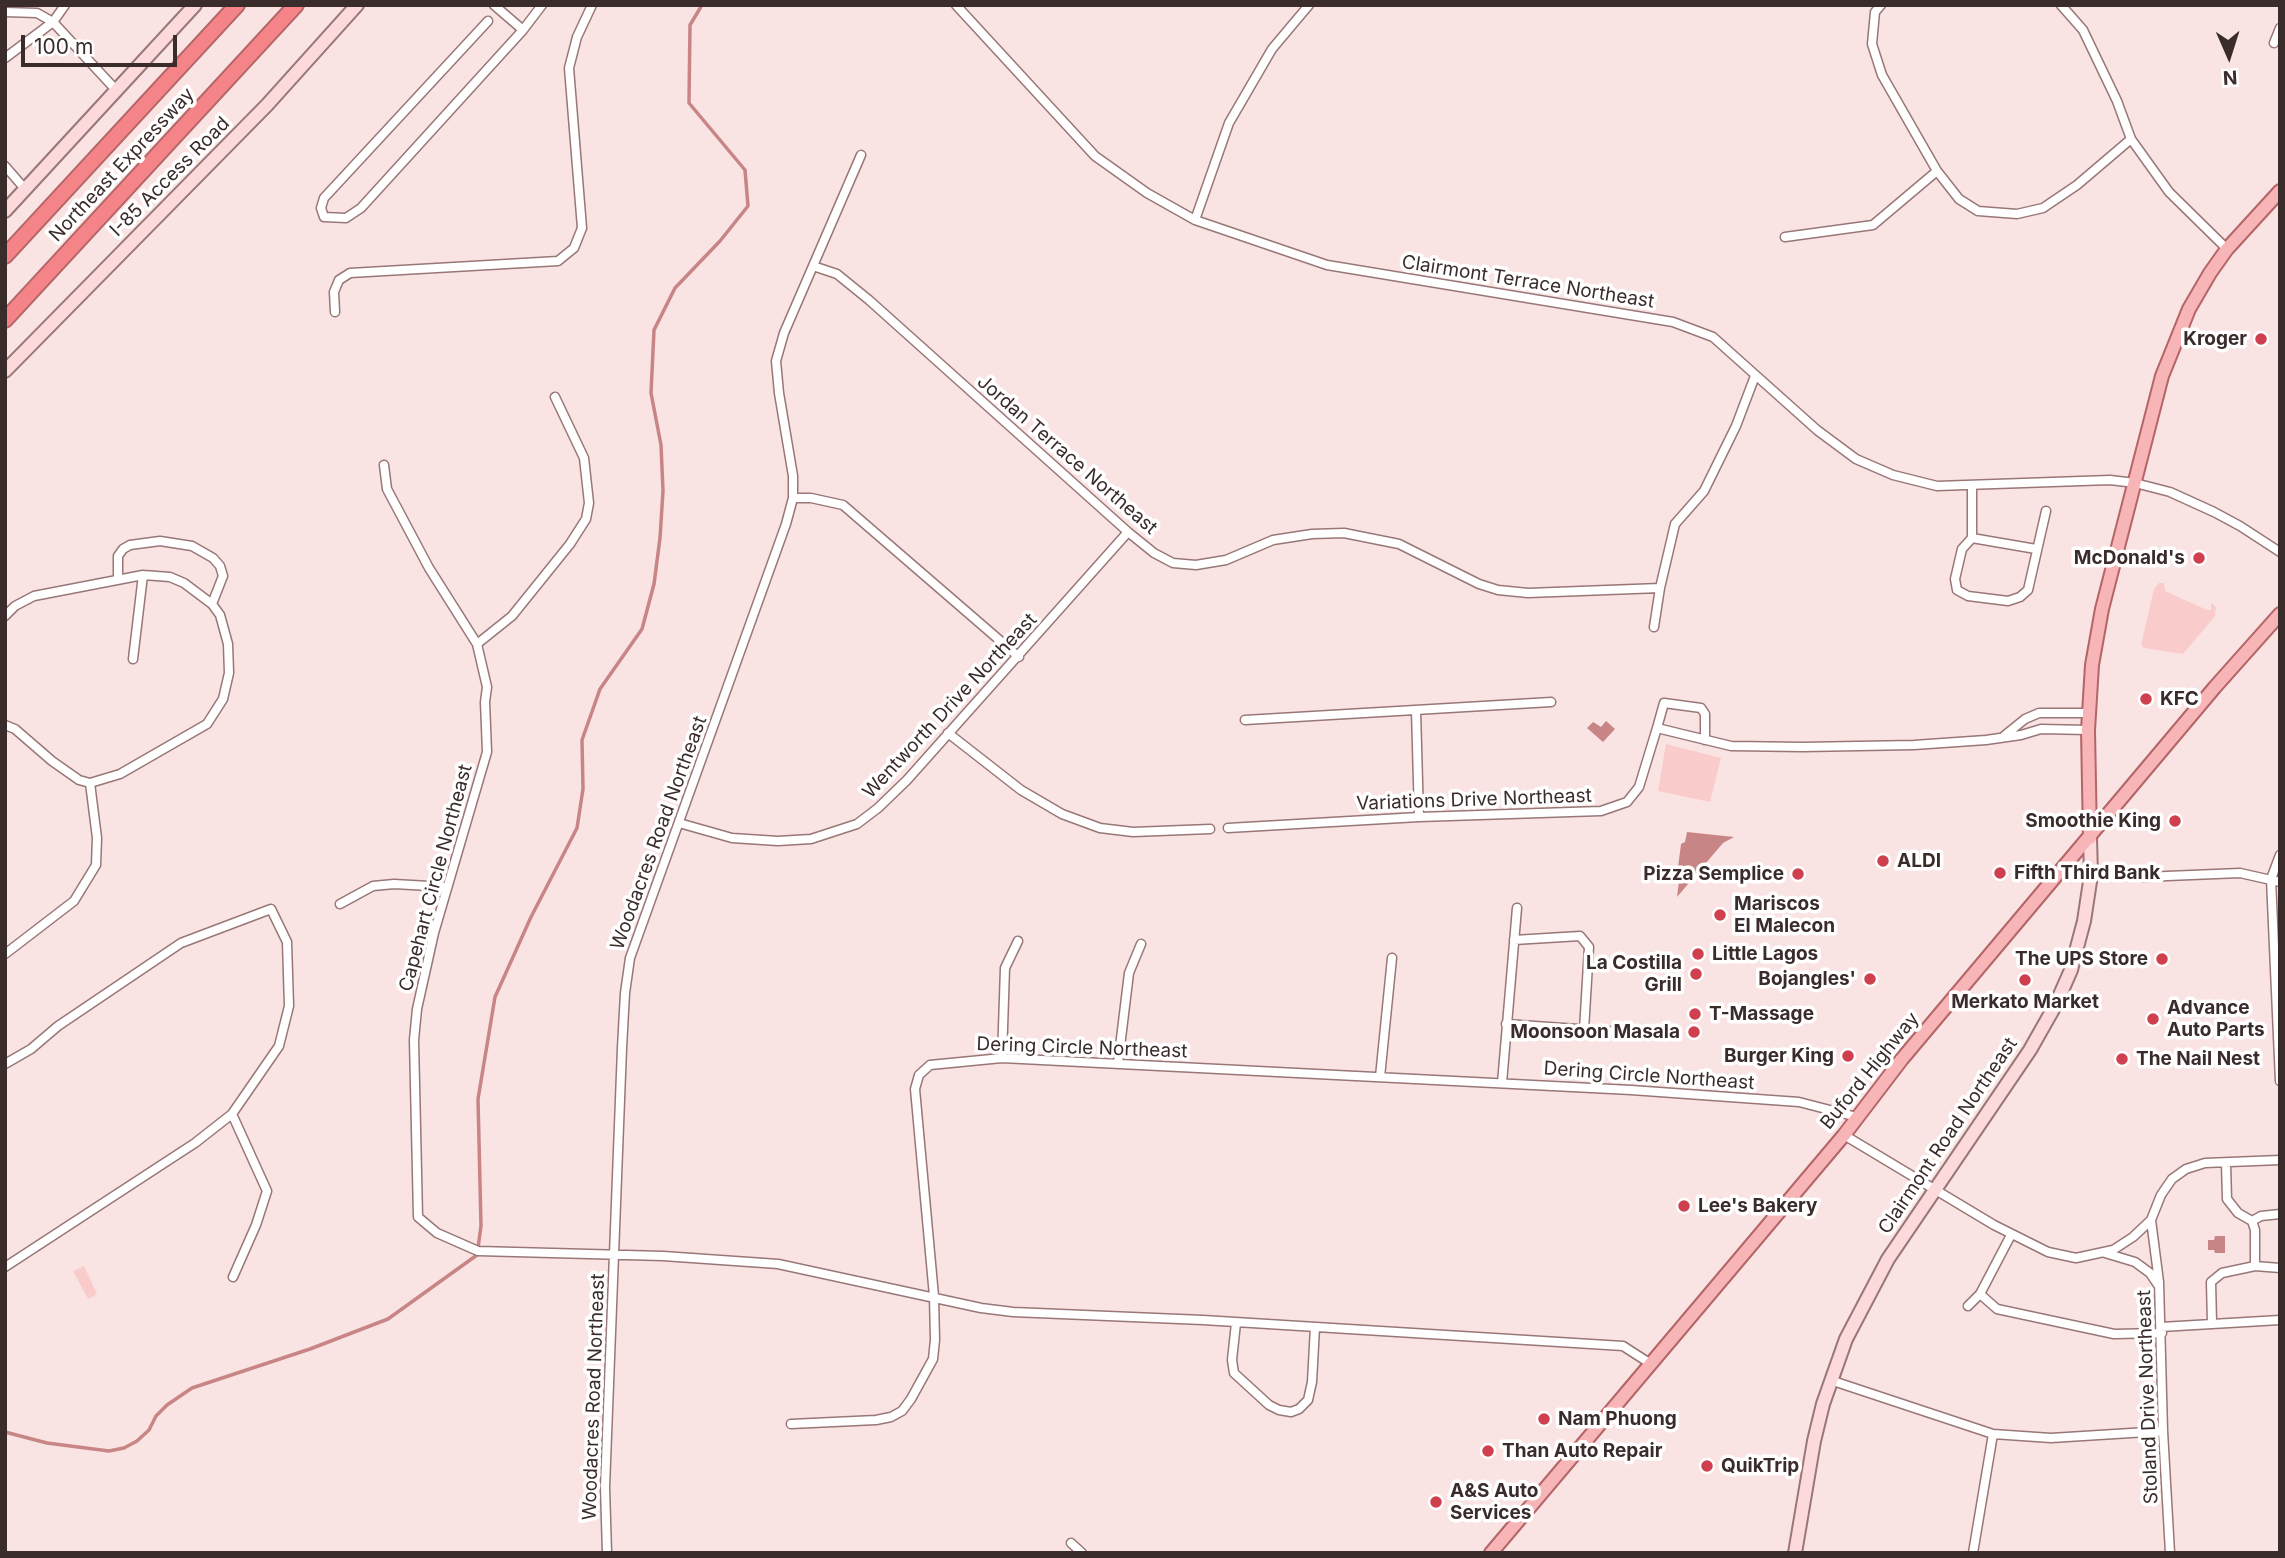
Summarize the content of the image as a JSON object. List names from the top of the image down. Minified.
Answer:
{"streets":{"highway":["Northeast Expressway"],"main road":["I-85 Access Road","Buford Highway","Clairmont Road Northeast"],"street":["Clairmont Terrace Northeast","Jordan Terrace Northeast","Wentworth Drive Northeast","Variations Drive Northeast","Woodacres Road Northeast","Capehart Circle Northeast","Dering Circle Northeast","Stoland Drive Northeast"]},"crossings":[["Clairmont Terrace Northeast","Clairmont Road Northeast"],["Jordan Terrace Northeast","Wentworth Drive Northeast"],["Jordan Terrace Northeast","Woodacres Road Northeast"],["Wentworth Drive Northeast","Woodacres Road Northeast"],["Woodacres Road Northeast","Capehart Circle Northeast"],["Capehart Circle Northeast","Dering Circle Northeast"],["Dering Circle Northeast","Buford Highway"],["Buford Highway","Clairmont Road Northeast"]],"places":["Kroger","McDonald's","KFC","Smoothie King","ALDI","Fifth Third Bank","Pizza Semplice","Mariscos El Malecon","Little Lagos","The UPS Store","La Costilla Grill","Bojangles'","Merkato Market","T-Massage","Advance Auto Parts","Moonsoon Masala","Burger King","The Nail Nest","Lee's Bakery","Nam Phuong","Than Auto Repair","QuikTrip","A&S Auto Services"],"scale_bar":"100 m","north":"bottom"}
